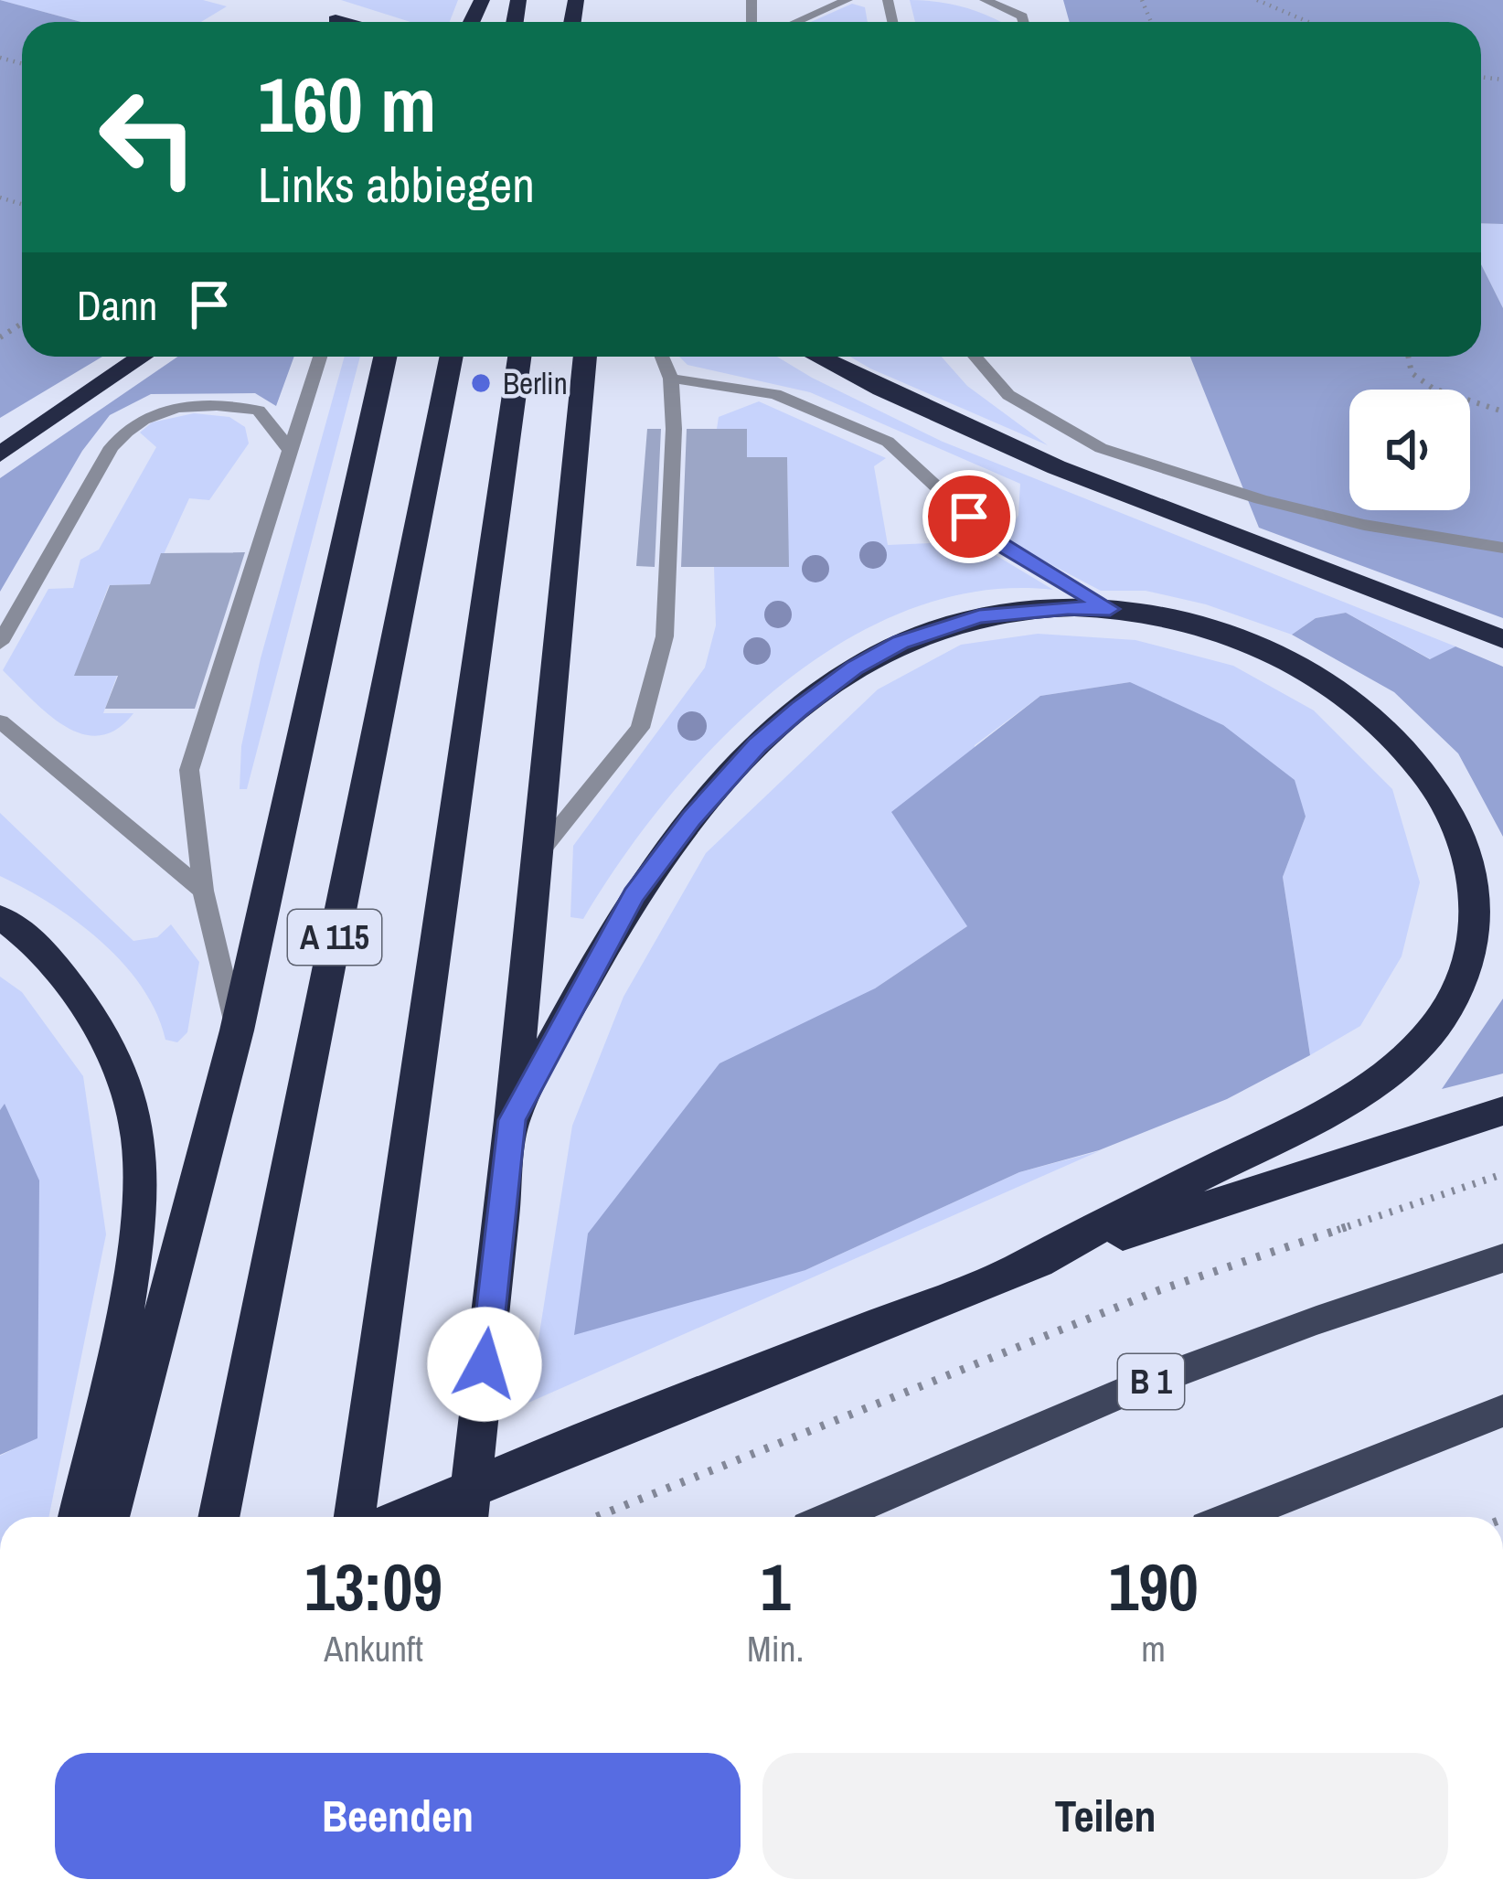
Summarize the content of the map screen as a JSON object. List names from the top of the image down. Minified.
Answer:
{"streets":{"highway":["A 115"],"main road":["B 1"]},"places":["Berlin"],"page":{"turn":["160 m","Links abbiegen"],"then":"Dann","eta":["13:09","Ankunft","1","Min.","190","m"],"buttons":["Beenden","Teilen"]}}
